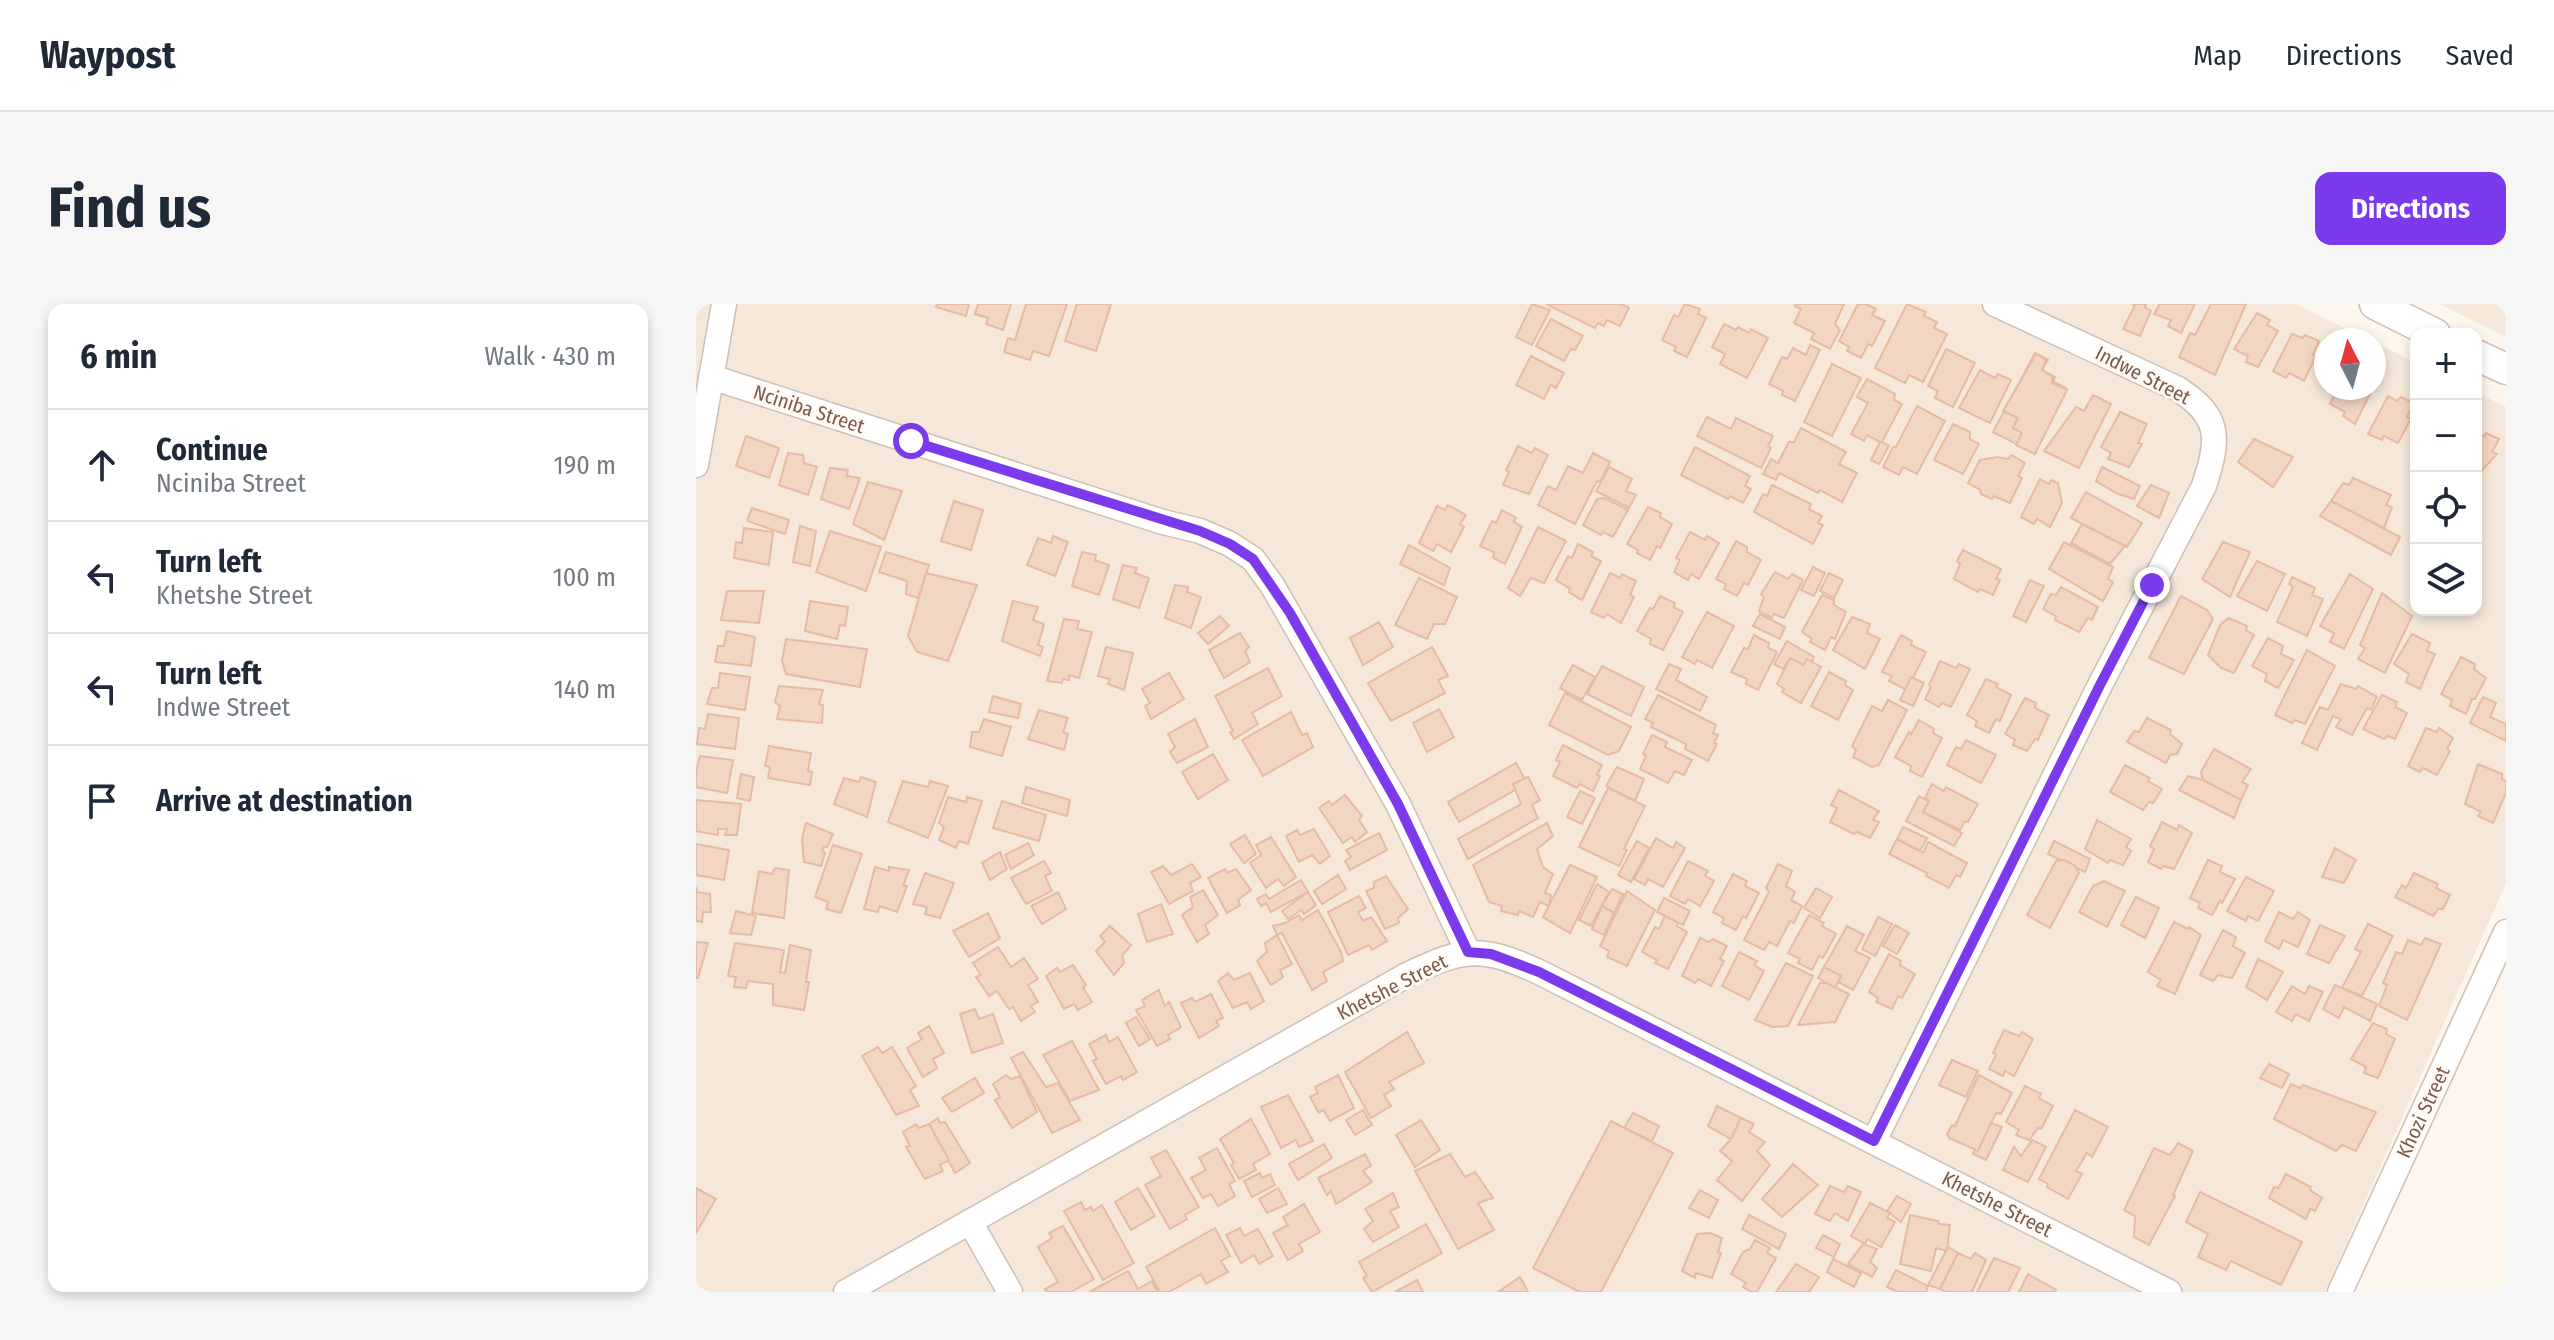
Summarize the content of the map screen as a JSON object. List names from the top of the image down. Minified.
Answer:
{"streets":{"street":["Indwe Street","Nciniba Street","Khetshe Street","Khozi Street"]},"crossings":[["Indwe Street","Khetshe Street"],["Nciniba Street","Khetshe Street"]],"north":"top","page":{"header":"Waypost","nav":["Map","Directions","Saved"],"buttons":"Directions","title":"Find us","heading":["6 min","Walk · 430 m"],"map_buttons":["+","−"],"list":[["Continue","Nciniba Street","190 m"],["Turn left","Khetshe Street","100 m"],["Turn left","Indwe Street","140 m"],"Arrive at destination"]}}
